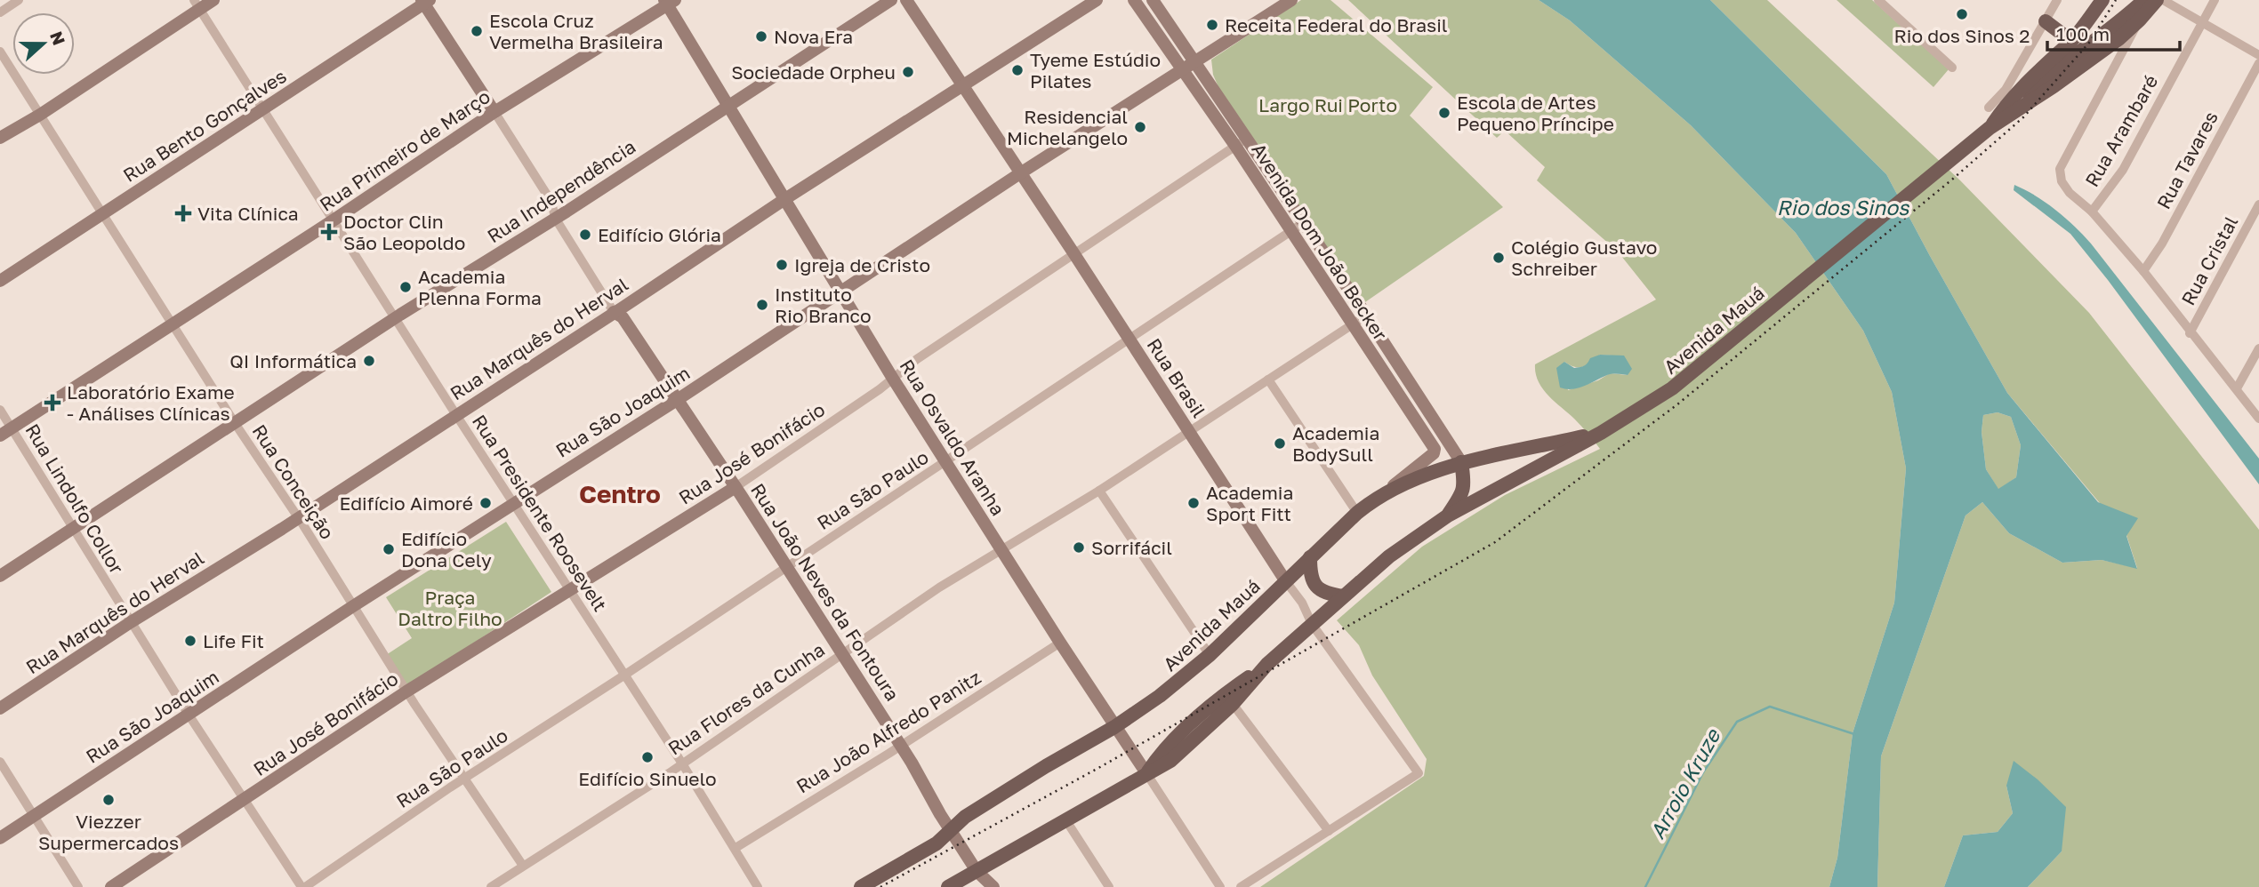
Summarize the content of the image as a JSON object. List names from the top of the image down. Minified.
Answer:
{"streets":{"main road":["Avenida Mauá"],"street":["Rua Bento Gonçalves","Rua Arambaré","Rua Primeiro de Março","Rua Tavares","Rua Independência","Avenida Dom João Becker","Rua Cristal","Rua Marquês do Herval","Rua Brasil","Rua São Joaquim","Rua Osvaldo Aranha","Rua José Bonifácio","Rua Conceição","Rua São Paulo","Rua Lindolfo Collor","Rua Presidente Roosevelt","Rua João Neves da Fontoura","Rua Flores da Cunha","Rua João Alfredo Panitz"]},"crossings":[["Rua Bento Gonçalves","Rua Conceição"],["Rua Bento Gonçalves","Rua Presidente Roosevelt"],["Rua Bento Gonçalves","Rua João Neves da Fontoura"],["Rua Primeiro de Março","Rua Osvaldo Aranha"],["Rua Primeiro de Março","Rua Conceição"],["Rua Primeiro de Março","Rua Lindolfo Collor"],["Rua Primeiro de Março","Rua Presidente Roosevelt"],["Rua Primeiro de Março","Rua João Neves da Fontoura"],["Rua Independência","Rua Osvaldo Aranha"],["Rua Independência","Rua Conceição"],["Rua Independência","Rua Lindolfo Collor"],["Rua Independência","Rua Presidente Roosevelt"],["Rua Independência","Rua João Neves da Fontoura"],["Avenida Dom João Becker","Avenida Mauá"],["Avenida Dom João Becker","Rua São Joaquim"],["Avenida Dom João Becker","Rua José Bonifácio"],["Avenida Dom João Becker","Rua São Paulo"],["Avenida Dom João Becker","Rua Flores da Cunha"],["Avenida Mauá","Rua Brasil"],["Avenida Mauá","Rua Osvaldo Aranha"],["Avenida Mauá","Rua João Neves da Fontoura"],["Rua Marquês do Herval","Rua Brasil"],["Rua Marquês do Herval","Rua Osvaldo Aranha"],["Rua Marquês do Herval","Rua Conceição"],["Rua Marquês do Herval","Rua Lindolfo Collor"],["Rua Marquês do Herval","Rua Presidente Roosevelt"],["Rua Marquês do Herval","Rua João Neves da Fontoura"],["Rua Brasil","Rua São Joaquim"],["Rua Brasil","Rua José Bonifácio"],["Rua Brasil","Rua São Paulo"],["Rua Brasil","Rua Flores da Cunha"],["Rua São Joaquim","Rua Osvaldo Aranha"],["Rua São Joaquim","Rua Conceição"],["Rua São Joaquim","Rua Lindolfo Collor"],["Rua São Joaquim","Rua Presidente Roosevelt"],["Rua São Joaquim","Rua João Neves da Fontoura"],["Rua Osvaldo Aranha","Rua José Bonifácio"],["Rua Osvaldo Aranha","Rua São Paulo"],["Rua Osvaldo Aranha","Rua Flores da Cunha"],["Rua Osvaldo Aranha","Rua João Alfredo Panitz"],["Rua José Bonifácio","Rua Conceição"],["Rua José Bonifácio","Rua Lindolfo Collor"],["Rua José Bonifácio","Rua Presidente Roosevelt"],["Rua José Bonifácio","Rua João Neves da Fontoura"],["Rua Conceição","Rua São Paulo"],["Rua Conceição","Rua Flores da Cunha"],["Rua São Paulo","Rua Lindolfo Collor"],["Rua São Paulo","Rua Presidente Roosevelt"],["Rua São Paulo","Rua João Neves da Fontoura"],["Rua Presidente Roosevelt","Rua Flores da Cunha"],["Rua Presidente Roosevelt","Rua João Alfredo Panitz"],["Rua João Neves da Fontoura","Rua Flores da Cunha"],["Rua João Neves da Fontoura","Rua João Alfredo Panitz"]],"districts":["Centro"],"water":["Rio dos Sinos","Arroio Kruze"],"parks":["Largo Rui Porto","Praça Daltro Filho"],"places":{"other":["Rio dos Sinos 2","Receita Federal do Brasil","Escola Cruz Vermelha Brasileira","Nova Era","Tyeme Estúdio Pilates","Sociedade Orpheu","Escola de Artes Pequeno Príncipe","Residencial Michelangelo","Edifício Glória","Colégio Gustavo Schreiber","Igreja de Cristo","Academia Plenna Forma","Instituto Rio Branco","QI Informática","Academia BodySull","Edifício Aimoré","Academia Sport Fitt","Sorrifácil","Edifício Dona Cely","Life Fit","Edifício Sinuelo","Viezzer Supermercados"],"health":["Vita Clínica","Doctor Clin São Leopoldo","Laboratório Exame - Análises Clínicas"]},"scale_bar":"100 m","north":"right"}
